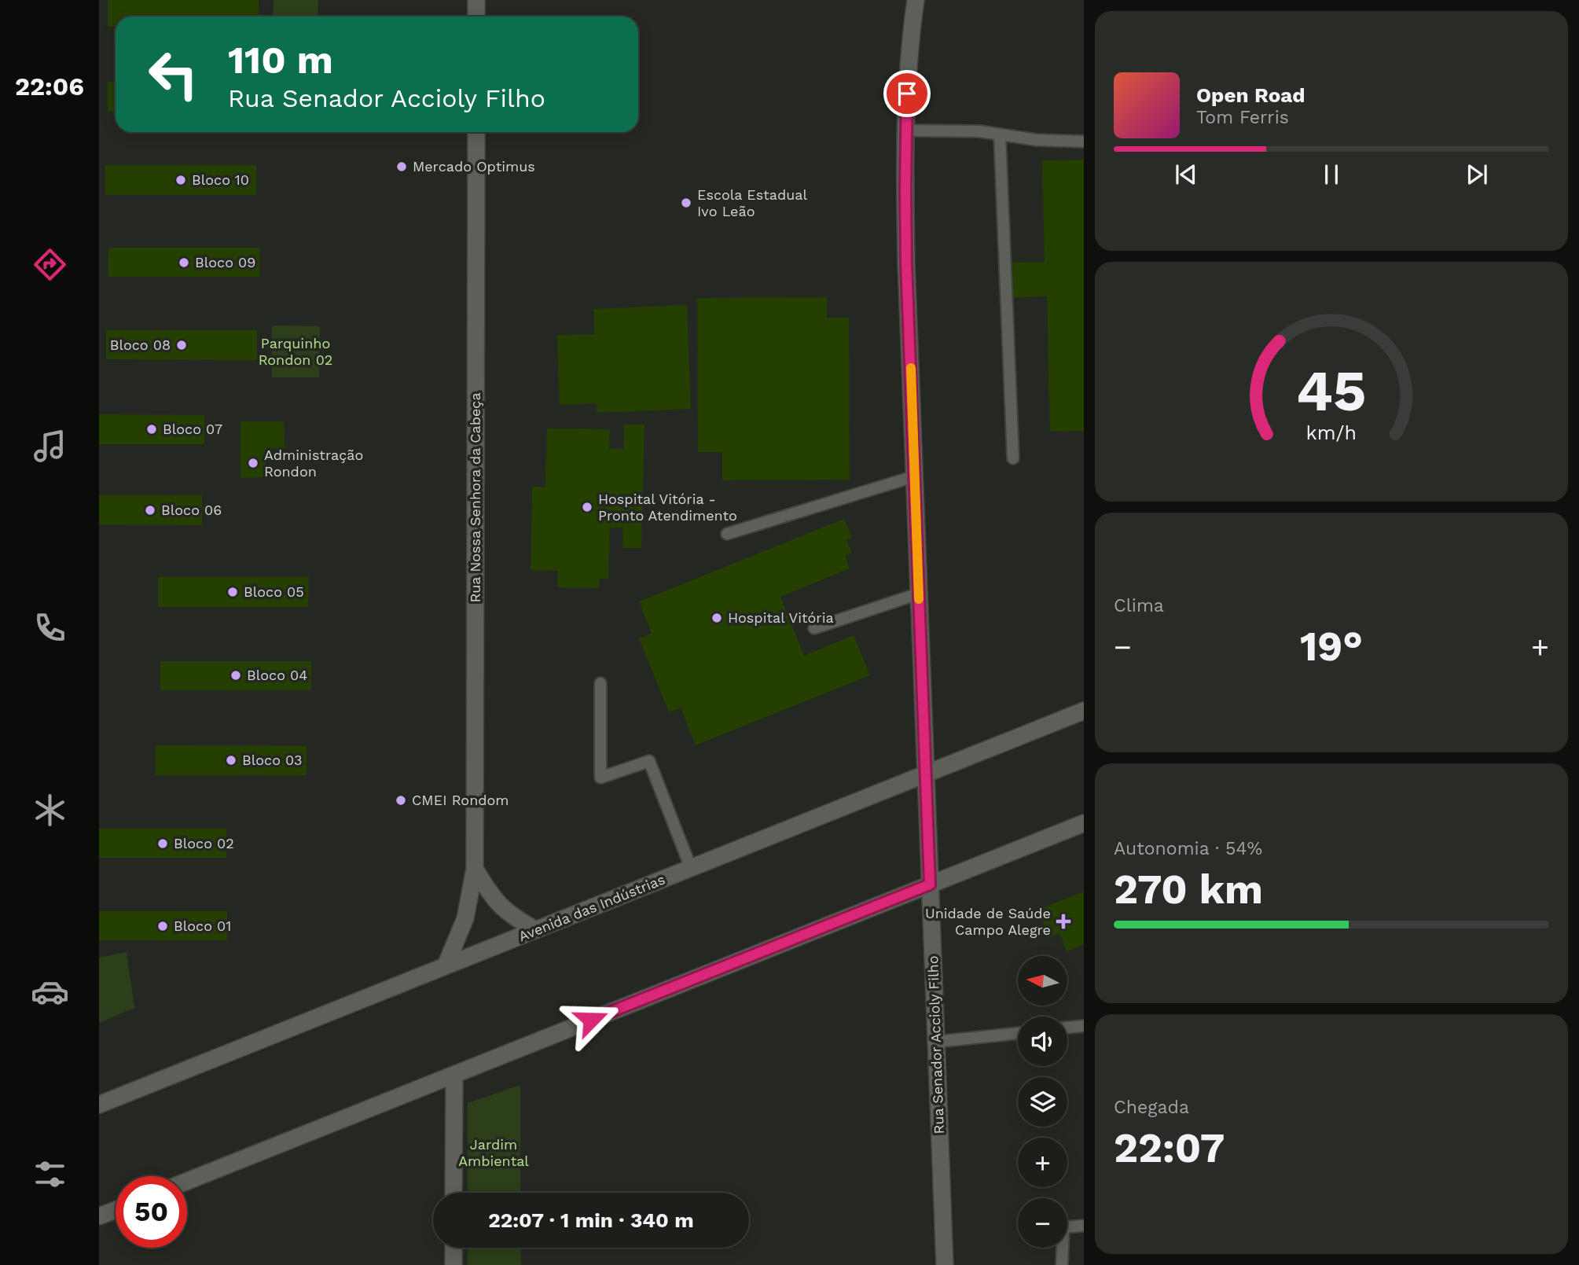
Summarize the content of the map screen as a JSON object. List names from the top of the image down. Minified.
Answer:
{"streets":{"street":["Rua Nossa Senhora da Cabeça","Avenida das Indústrias","Rua Senador Accioly Filho"]},"crossings":[["Rua Nossa Senhora da Cabeça","Avenida das Indústrias"],["Avenida das Indústrias","Rua Senador Accioly Filho"]],"parks":["Parquinho Rondon 02","Jardim Ambiental"],"places":{"other":["Mercado Optimus","Bloco 10","Escola Estadual Ivo Leão","Bloco 09","Bloco 08","Bloco 07","Administração Rondon","Hospital Vitória - Pronto Atendimento","Bloco 06","Bloco 05","Hospital Vitória","Bloco 04","Bloco 03","CMEI Rondom","Bloco 02","Bloco 01"],"health":["Unidade de Saúde Campo Alegre"]},"north":"left","page":{"tabs":"22:06","turn":["110 m","Rua Senador Accioly Filho"],"song":["Open Road","Tom Ferris"],"tile":["Clima",["Autonomia · 54%","270 km"],["Chegada","22:07"]],"heat":["−","19°","+"],"map_buttons":["+","−"],"limit":"50","trip":"22:07 · 1 min · 340 m","gauge":["45","km/h"]}}
